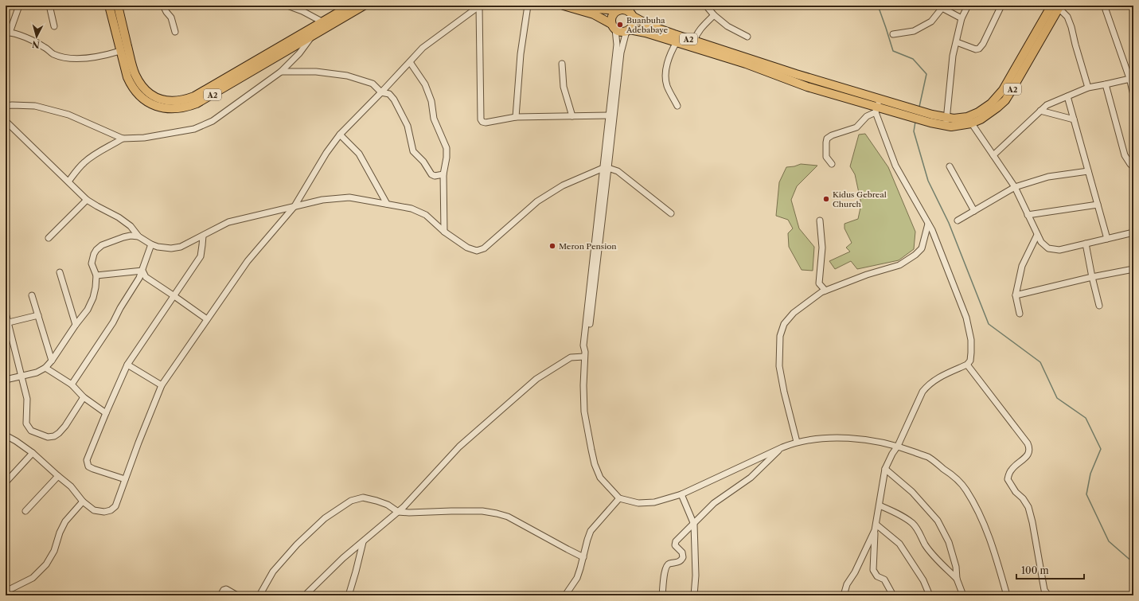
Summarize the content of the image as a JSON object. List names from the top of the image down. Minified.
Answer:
{"streets":{"highway":["A2"]},"places":["Buanbuha Adebabaye","Kidus Gebreal Church","Meron Pension"],"scale_bar":"100 m","north":"bottom"}
